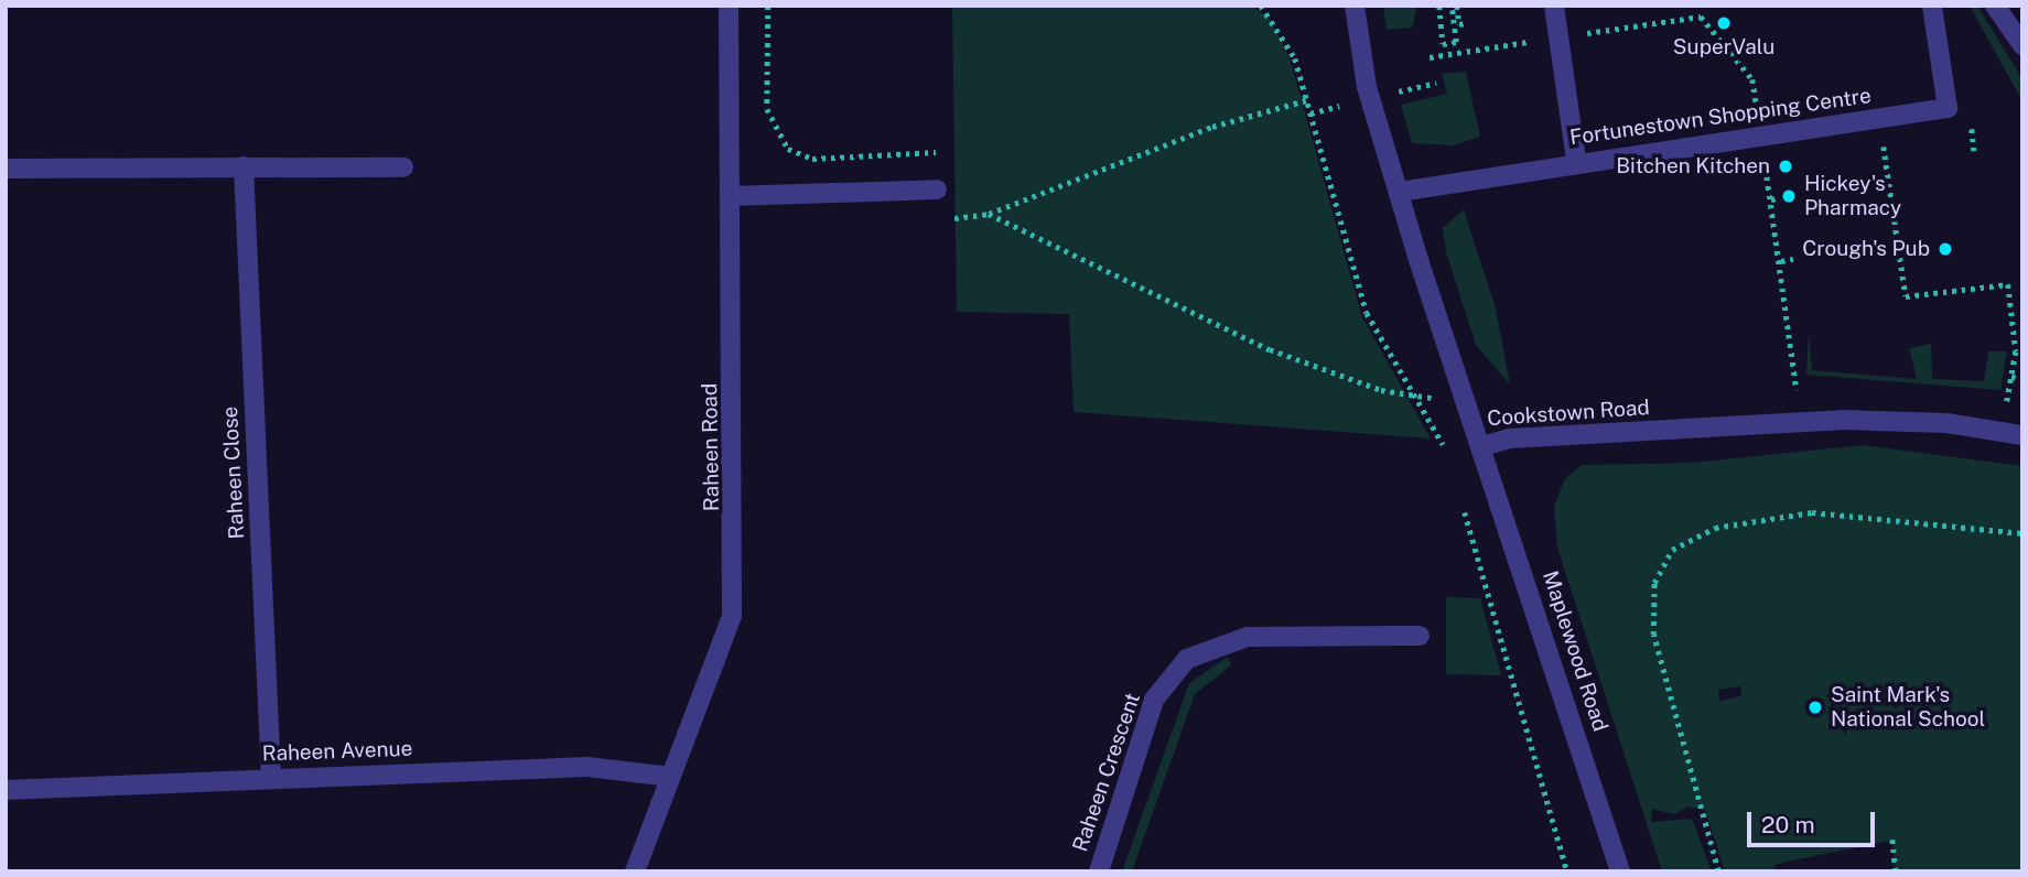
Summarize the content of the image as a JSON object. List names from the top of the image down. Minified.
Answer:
{"streets":{"street":["Fortunestown Shopping Centre","Cookstown Road","Raheen Road","Raheen Close","Maplewood Road","Raheen Avenue","Raheen Crescent"]},"crossings":[["Fortunestown Shopping Centre","Cookstown Road"],["Cookstown Road","Maplewood Road"],["Raheen Road","Raheen Avenue"],["Raheen Close","Raheen Avenue"]],"places":["SuperValu","Bitchen Kitchen","Hickey's Pharmacy","Crough's Pub","Saint Mark's National School"],"scale_bar":"20 m"}
